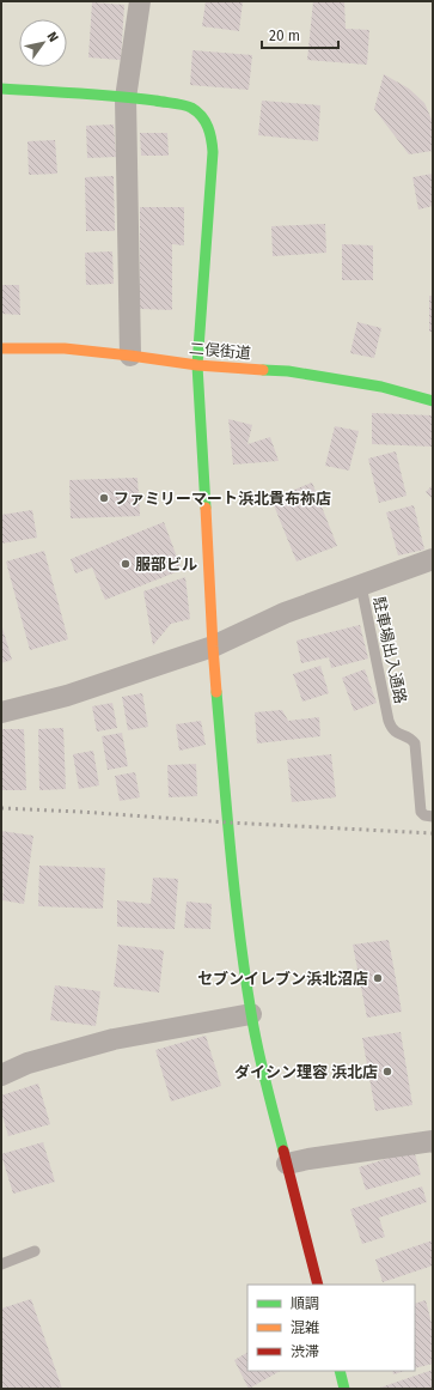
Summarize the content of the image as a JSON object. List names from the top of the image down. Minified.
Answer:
{"streets":{"street":["二俣街道"],"lane":["駐車場出入通路"]},"places":["ファミリーマート浜北貴布祢店","服部ビル","セブンイレブン浜北沼店","ダイシン理容 浜北店"],"legend":["順調","混雑","渋滞"],"scale_bar":"20 m","north":"top right"}
